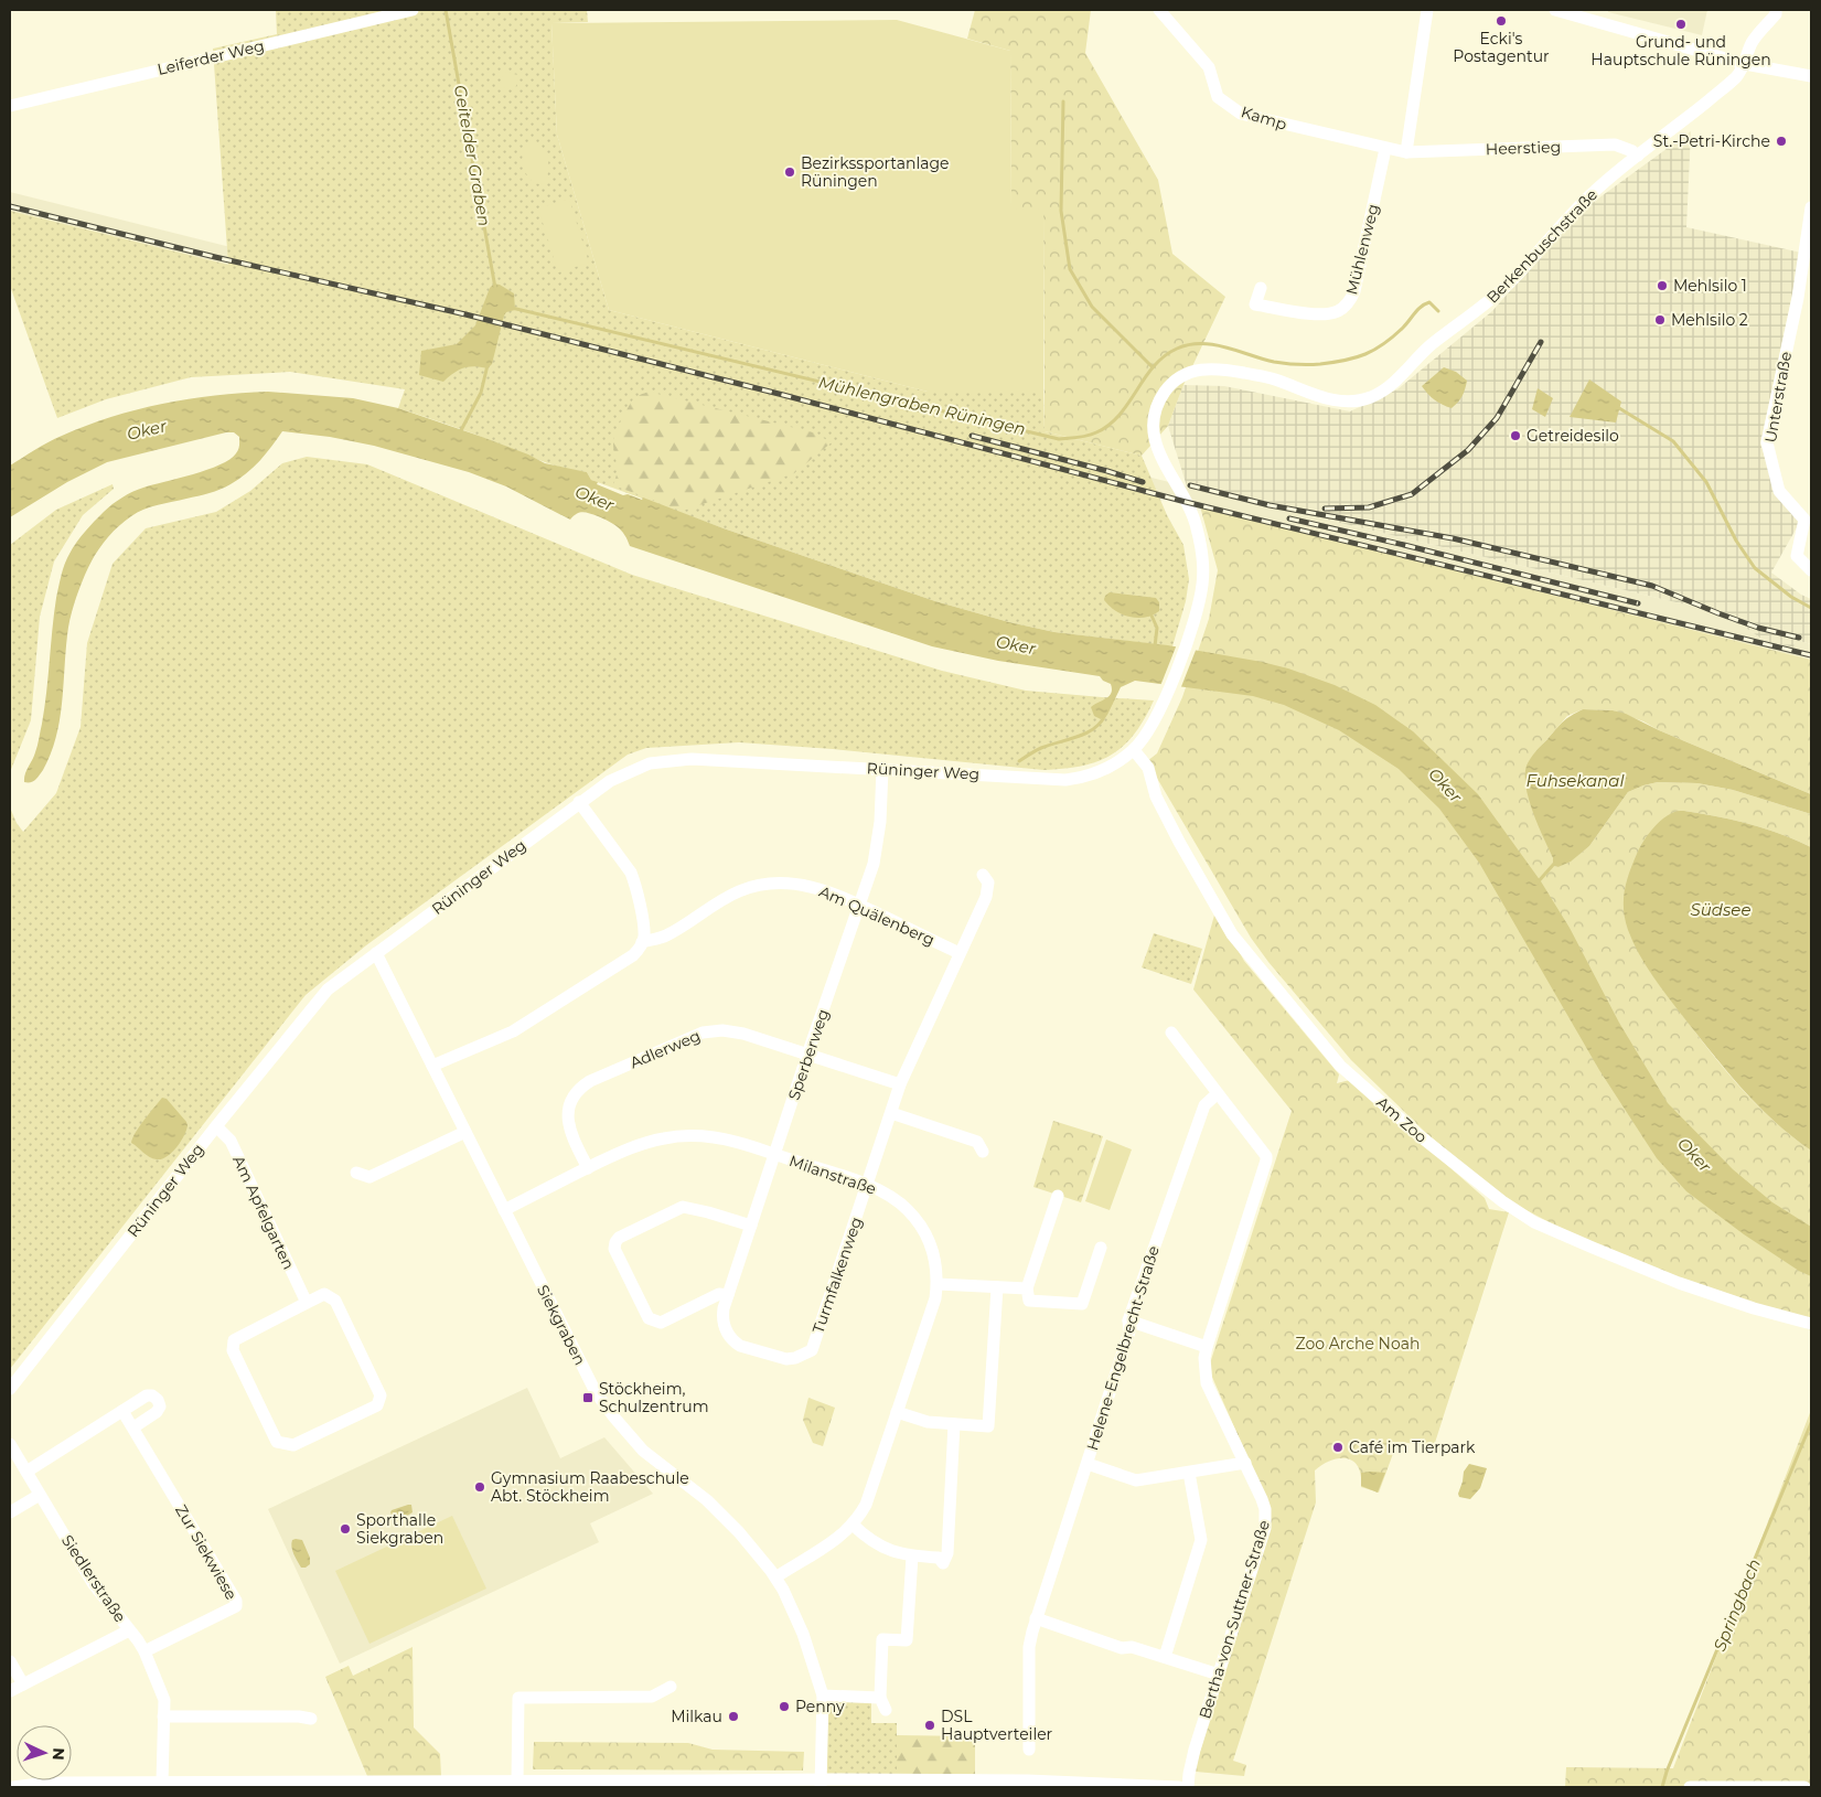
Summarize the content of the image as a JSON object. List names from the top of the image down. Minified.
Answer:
{"streets":{"street":["Leiferder Weg","Kamp","Heerstieg","Berkenbuschstraße","Mühlenweg","Unterstraße","Rüninger Weg","Am Quälenberg","Adlerweg","Sperberweg","Am Zoo","Milanstraße","Am Apfelgarten","Turmfalkenweg","Siekgraben","Helene-Engelbrecht-Straße","Zur Siekwiese","Siedlerstraße","Bertha-von-Suttner-Straße"]},"crossings":[["Kamp","Heerstieg"],["Kamp","Mühlenweg"],["Heerstieg","Berkenbuschstraße"],["Heerstieg","Mühlenweg"],["Berkenbuschstraße","Rüninger Weg"],["Berkenbuschstraße","Am Zoo"],["Rüninger Weg","Sperberweg"],["Rüninger Weg","Am Zoo"],["Rüninger Weg","Am Apfelgarten"],["Rüninger Weg","Siekgraben"],["Am Quälenberg","Sperberweg"],["Am Quälenberg","Turmfalkenweg"],["Am Quälenberg","Siekgraben"],["Adlerweg","Sperberweg"],["Adlerweg","Milanstraße"],["Adlerweg","Turmfalkenweg"],["Sperberweg","Milanstraße"],["Sperberweg","Turmfalkenweg"],["Milanstraße","Turmfalkenweg"],["Milanstraße","Siekgraben"],["Helene-Engelbrecht-Straße","Bertha-von-Suttner-Straße"],["Zur Siekwiese","Siedlerstraße"]],"water":["Geitelder Graben","Mühlengraben Rüningen","Oker","Fuhsekanal","Südsee","Springbach"],"parks":["Zoo Arche Noah"],"places":{"other":["Ecki's Postagentur","Grund- und Hauptschule Rüningen","St.-Petri-Kirche","Bezirkssportanlage Rüningen","Mehlsilo 1","Mehlsilo 2","Getreidesilo","Café im Tierpark","Gymnasium Raabeschule Abt. Stöckheim","Sporthalle Siekgraben","Penny","Milkau","DSL Hauptverteiler"],"transit":["Stöckheim, Schulzentrum"]},"north":"right"}
